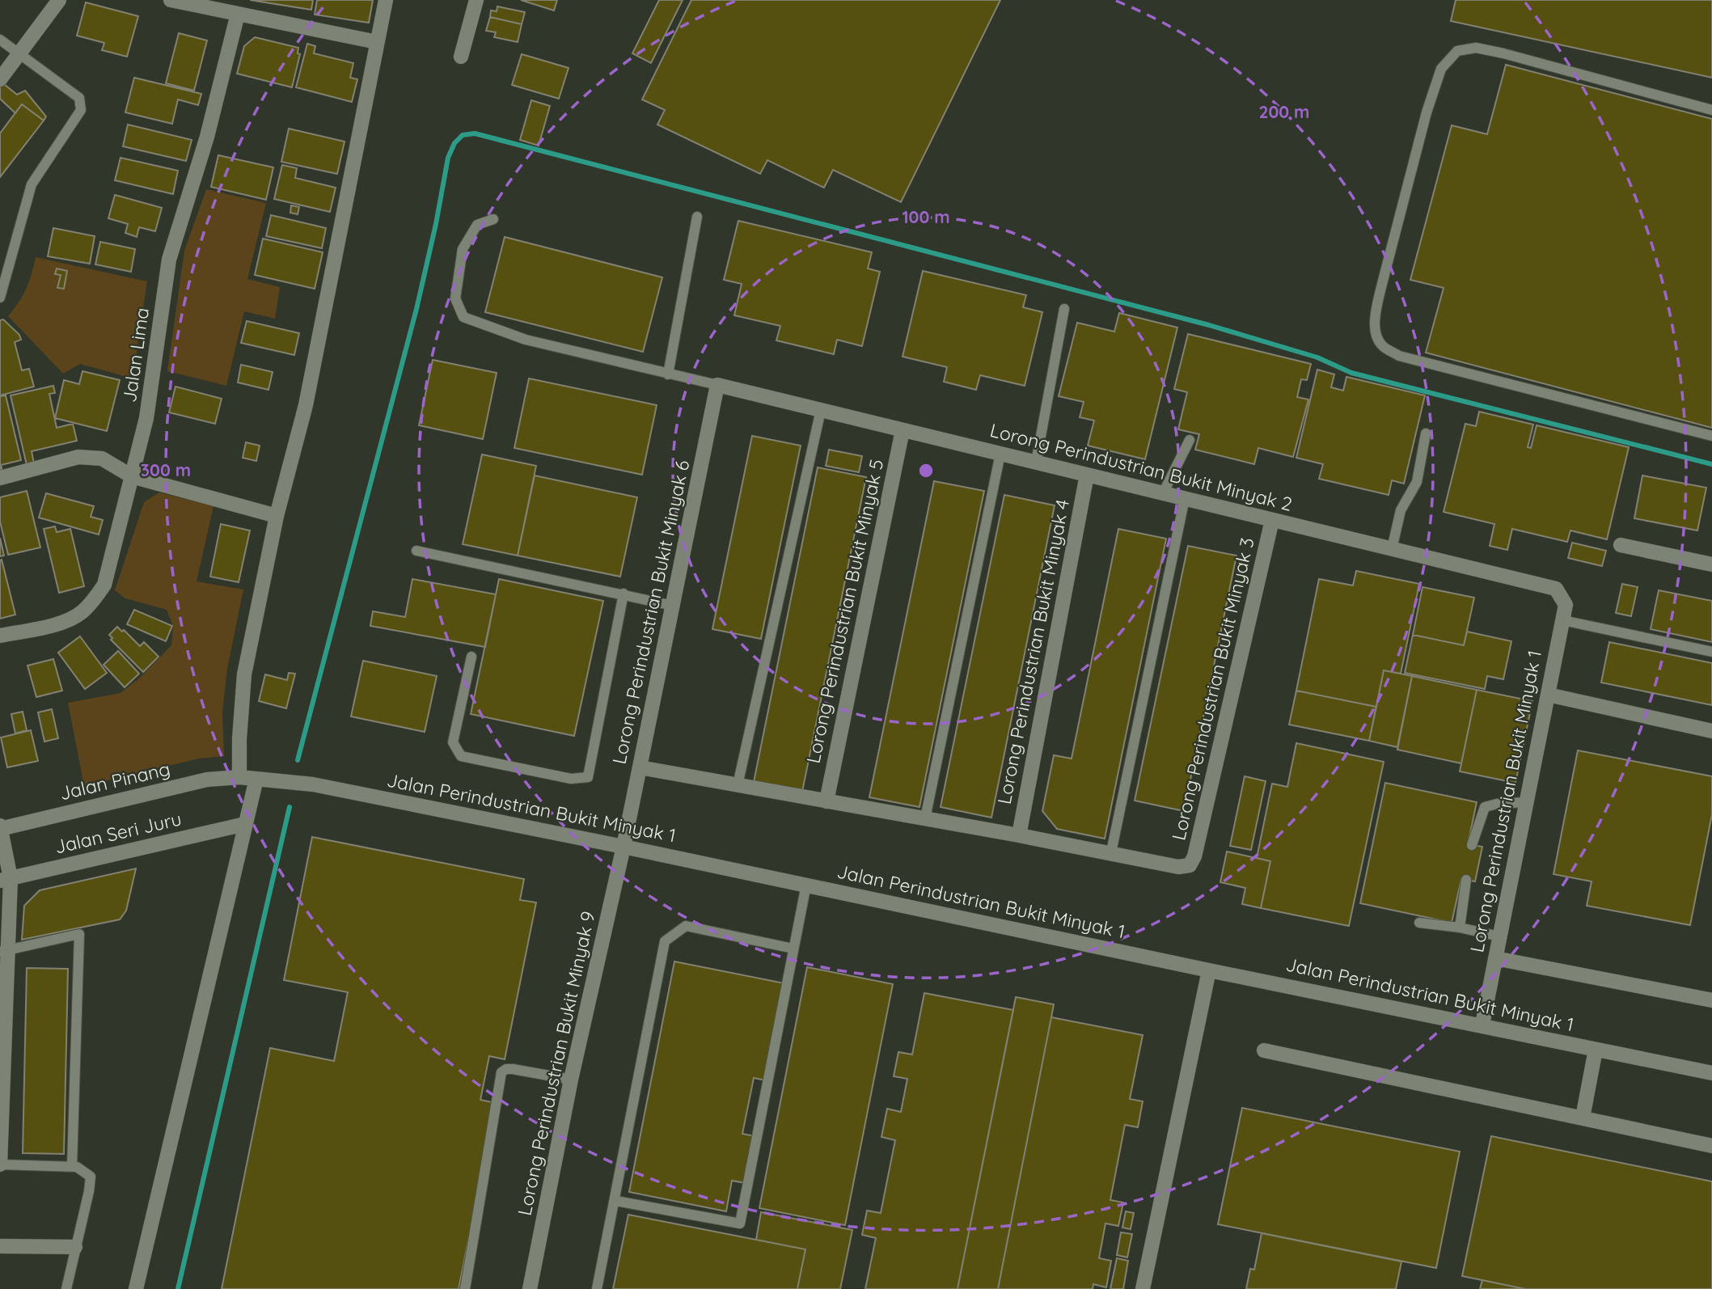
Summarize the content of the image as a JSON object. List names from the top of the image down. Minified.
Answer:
{"streets":{"street":["Jalan Lima","Lorong Perindustrian Bukit Minyak 2","Lorong Perindustrian Bukit Minyak 5","Lorong Perindustrian Bukit Minyak 6","Lorong Perindustrian Bukit Minyak 4","Lorong Perindustrian Bukit Minyak 3","Jalan Pinang","Lorong Perindustrian Bukit Minyak 1","Jalan Perindustrian Bukit Minyak 1","Jalan Seri Juru","Lorong Perindustrian Bukit Minyak 9"]},"crossings":[["Lorong Perindustrian Bukit Minyak 2","Lorong Perindustrian Bukit Minyak 5"],["Lorong Perindustrian Bukit Minyak 2","Lorong Perindustrian Bukit Minyak 6"],["Lorong Perindustrian Bukit Minyak 2","Lorong Perindustrian Bukit Minyak 4"],["Lorong Perindustrian Bukit Minyak 2","Lorong Perindustrian Bukit Minyak 3"],["Lorong Perindustrian Bukit Minyak 2","Lorong Perindustrian Bukit Minyak 1"],["Lorong Perindustrian Bukit Minyak 6","Jalan Perindustrian Bukit Minyak 1"],["Lorong Perindustrian Bukit Minyak 6","Lorong Perindustrian Bukit Minyak 9"],["Jalan Pinang","Jalan Perindustrian Bukit Minyak 1"],["Lorong Perindustrian Bukit Minyak 1","Jalan Perindustrian Bukit Minyak 1"],["Jalan Perindustrian Bukit Minyak 1","Lorong Perindustrian Bukit Minyak 9"]],"rings":["200 m","100 m","300 m"]}
